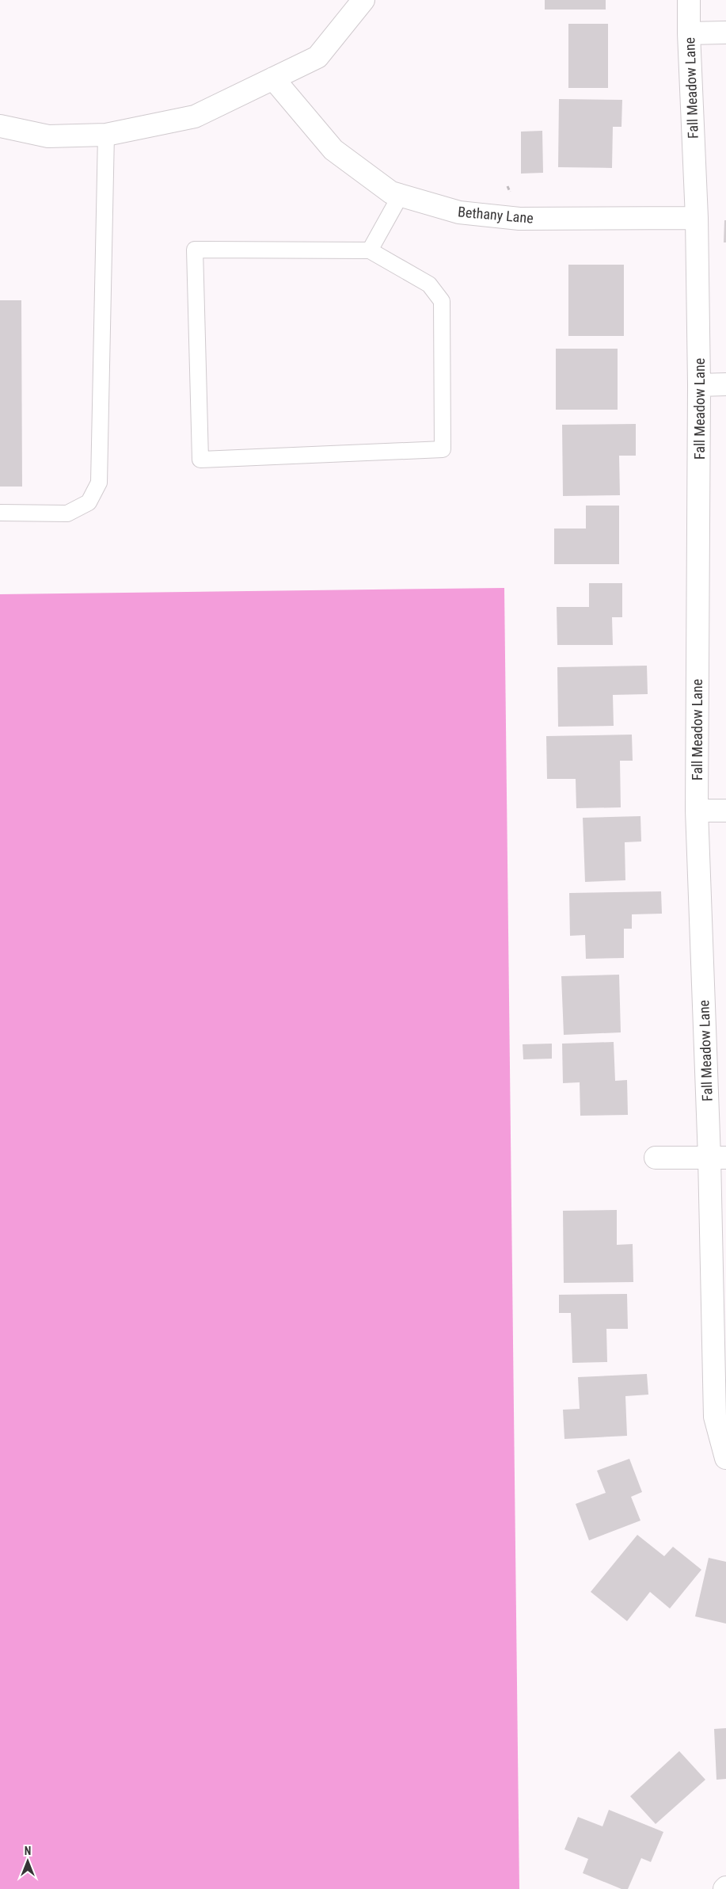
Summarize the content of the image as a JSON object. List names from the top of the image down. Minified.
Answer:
{"streets":{"street":["Fall Meadow Lane","Bethany Lane"]},"crossings":[["Fall Meadow Lane","Bethany Lane"]],"north":"top"}
